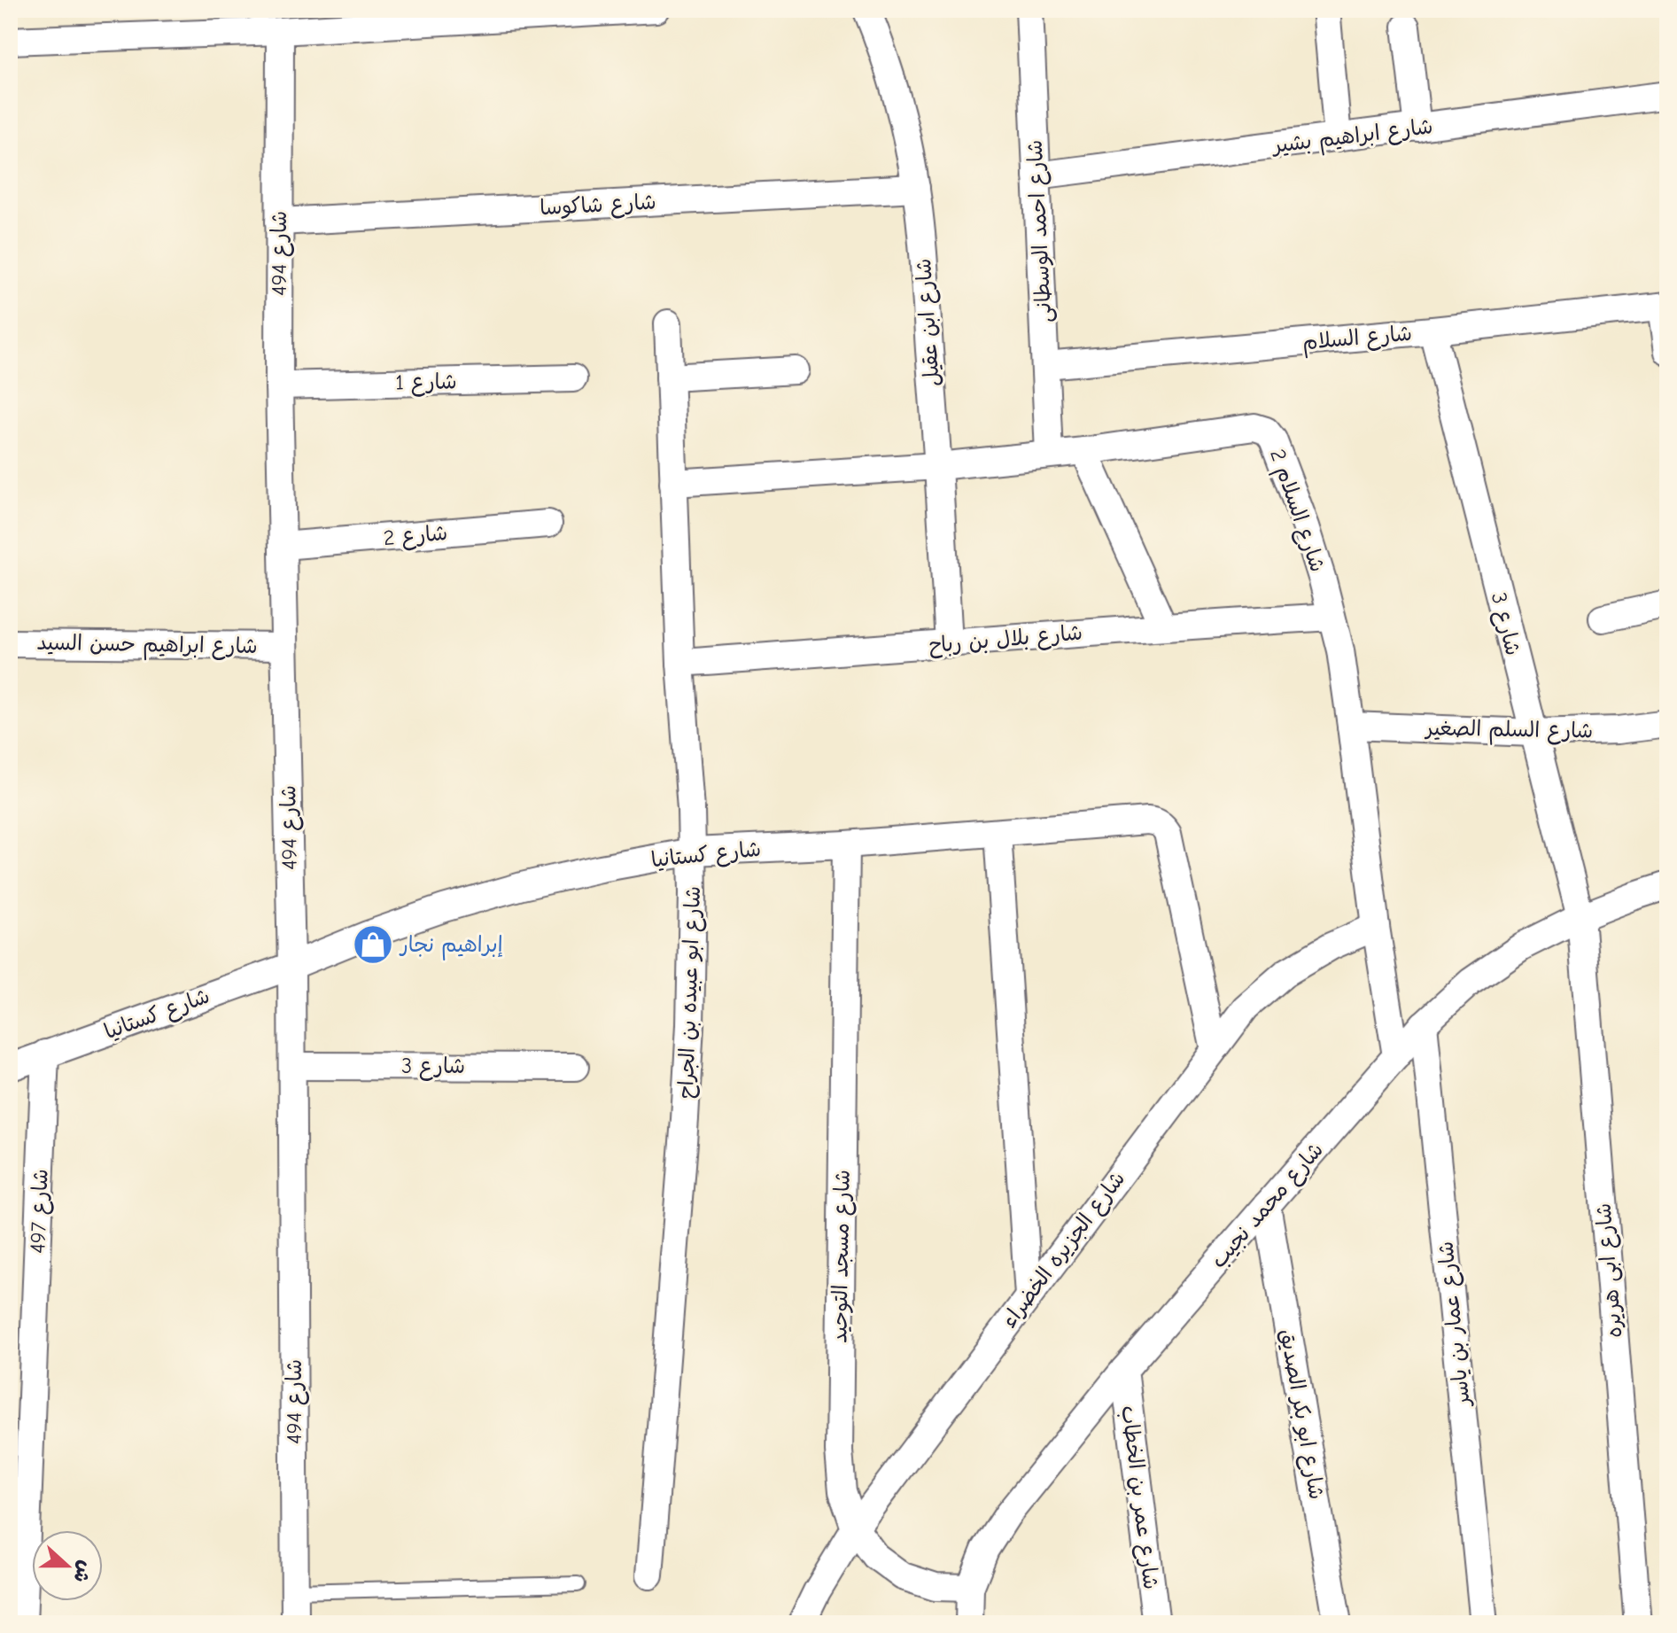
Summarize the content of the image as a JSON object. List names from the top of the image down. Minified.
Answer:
{"streets":{"street":["شارع ابراهيم بشير","شارع شاكوسا","شارع احمد الوسطانى","شارع 494","شارع ابن عقيل","شارع السلام","شارع 1","شارع السلام 2","شارع 2","شارع 3","شارع بلال بن رباح","شارع ابراهيم حسن السيد","شارع السلم الصغير","شارع كستانيا","شارع ابو عبيده بن الجراح","شارع محمد نجيب","شارع 497","شارع الجزيره الخضراء","شارع مسجد التوحيد","شارع ابى هريره","شارع عمار بن ياسر","شارع ابو بكر الصديق","شارع عمر بن الخطاب"]},"crossings":[["شارع ابراهيم بشير","شارع احمد الوسطانى"],["شارع شاكوسا","شارع 494"],["شارع شاكوسا","شارع ابن عقيل"],["شارع احمد الوسطانى","شارع السلام"],["شارع احمد الوسطانى","شارع السلام 2"],["شارع 494","شارع 1"],["شارع 494","شارع 2"],["شارع 494","شارع 3"],["شارع 494","شارع ابراهيم حسن السيد"],["شارع 494","شارع كستانيا"],["شارع ابن عقيل","شارع السلام 2"],["شارع ابن عقيل","شارع بلال بن رباح"],["شارع السلام","شارع 3"],["شارع السلام 2","شارع بلال بن رباح"],["شارع السلام 2","شارع السلم الصغير"],["شارع السلام 2","شارع ابو عبيده بن الجراح"],["شارع السلام 2","شارع محمد نجيب"],["شارع السلام 2","شارع الجزيره الخضراء"],["شارع 3","شارع السلم الصغير"],["شارع 3","شارع محمد نجيب"],["شارع 3","شارع ابى هريره"],["شارع بلال بن رباح","شارع ابو عبيده بن الجراح"],["شارع كستانيا","شارع ابو عبيده بن الجراح"],["شارع كستانيا","شارع 497"],["شارع كستانيا","شارع الجزيره الخضراء"],["شارع كستانيا","شارع مسجد التوحيد"],["شارع محمد نجيب","شارع مسجد التوحيد"],["شارع محمد نجيب","شارع ابى هريره"],["شارع محمد نجيب","شارع عمار بن ياسر"],["شارع محمد نجيب","شارع ابو بكر الصديق"],["شارع محمد نجيب","شارع عمر بن الخطاب"],["شارع الجزيره الخضراء","شارع مسجد التوحيد"]],"places":{"shop":["إبراهيم نجار"]},"north":"right"}
